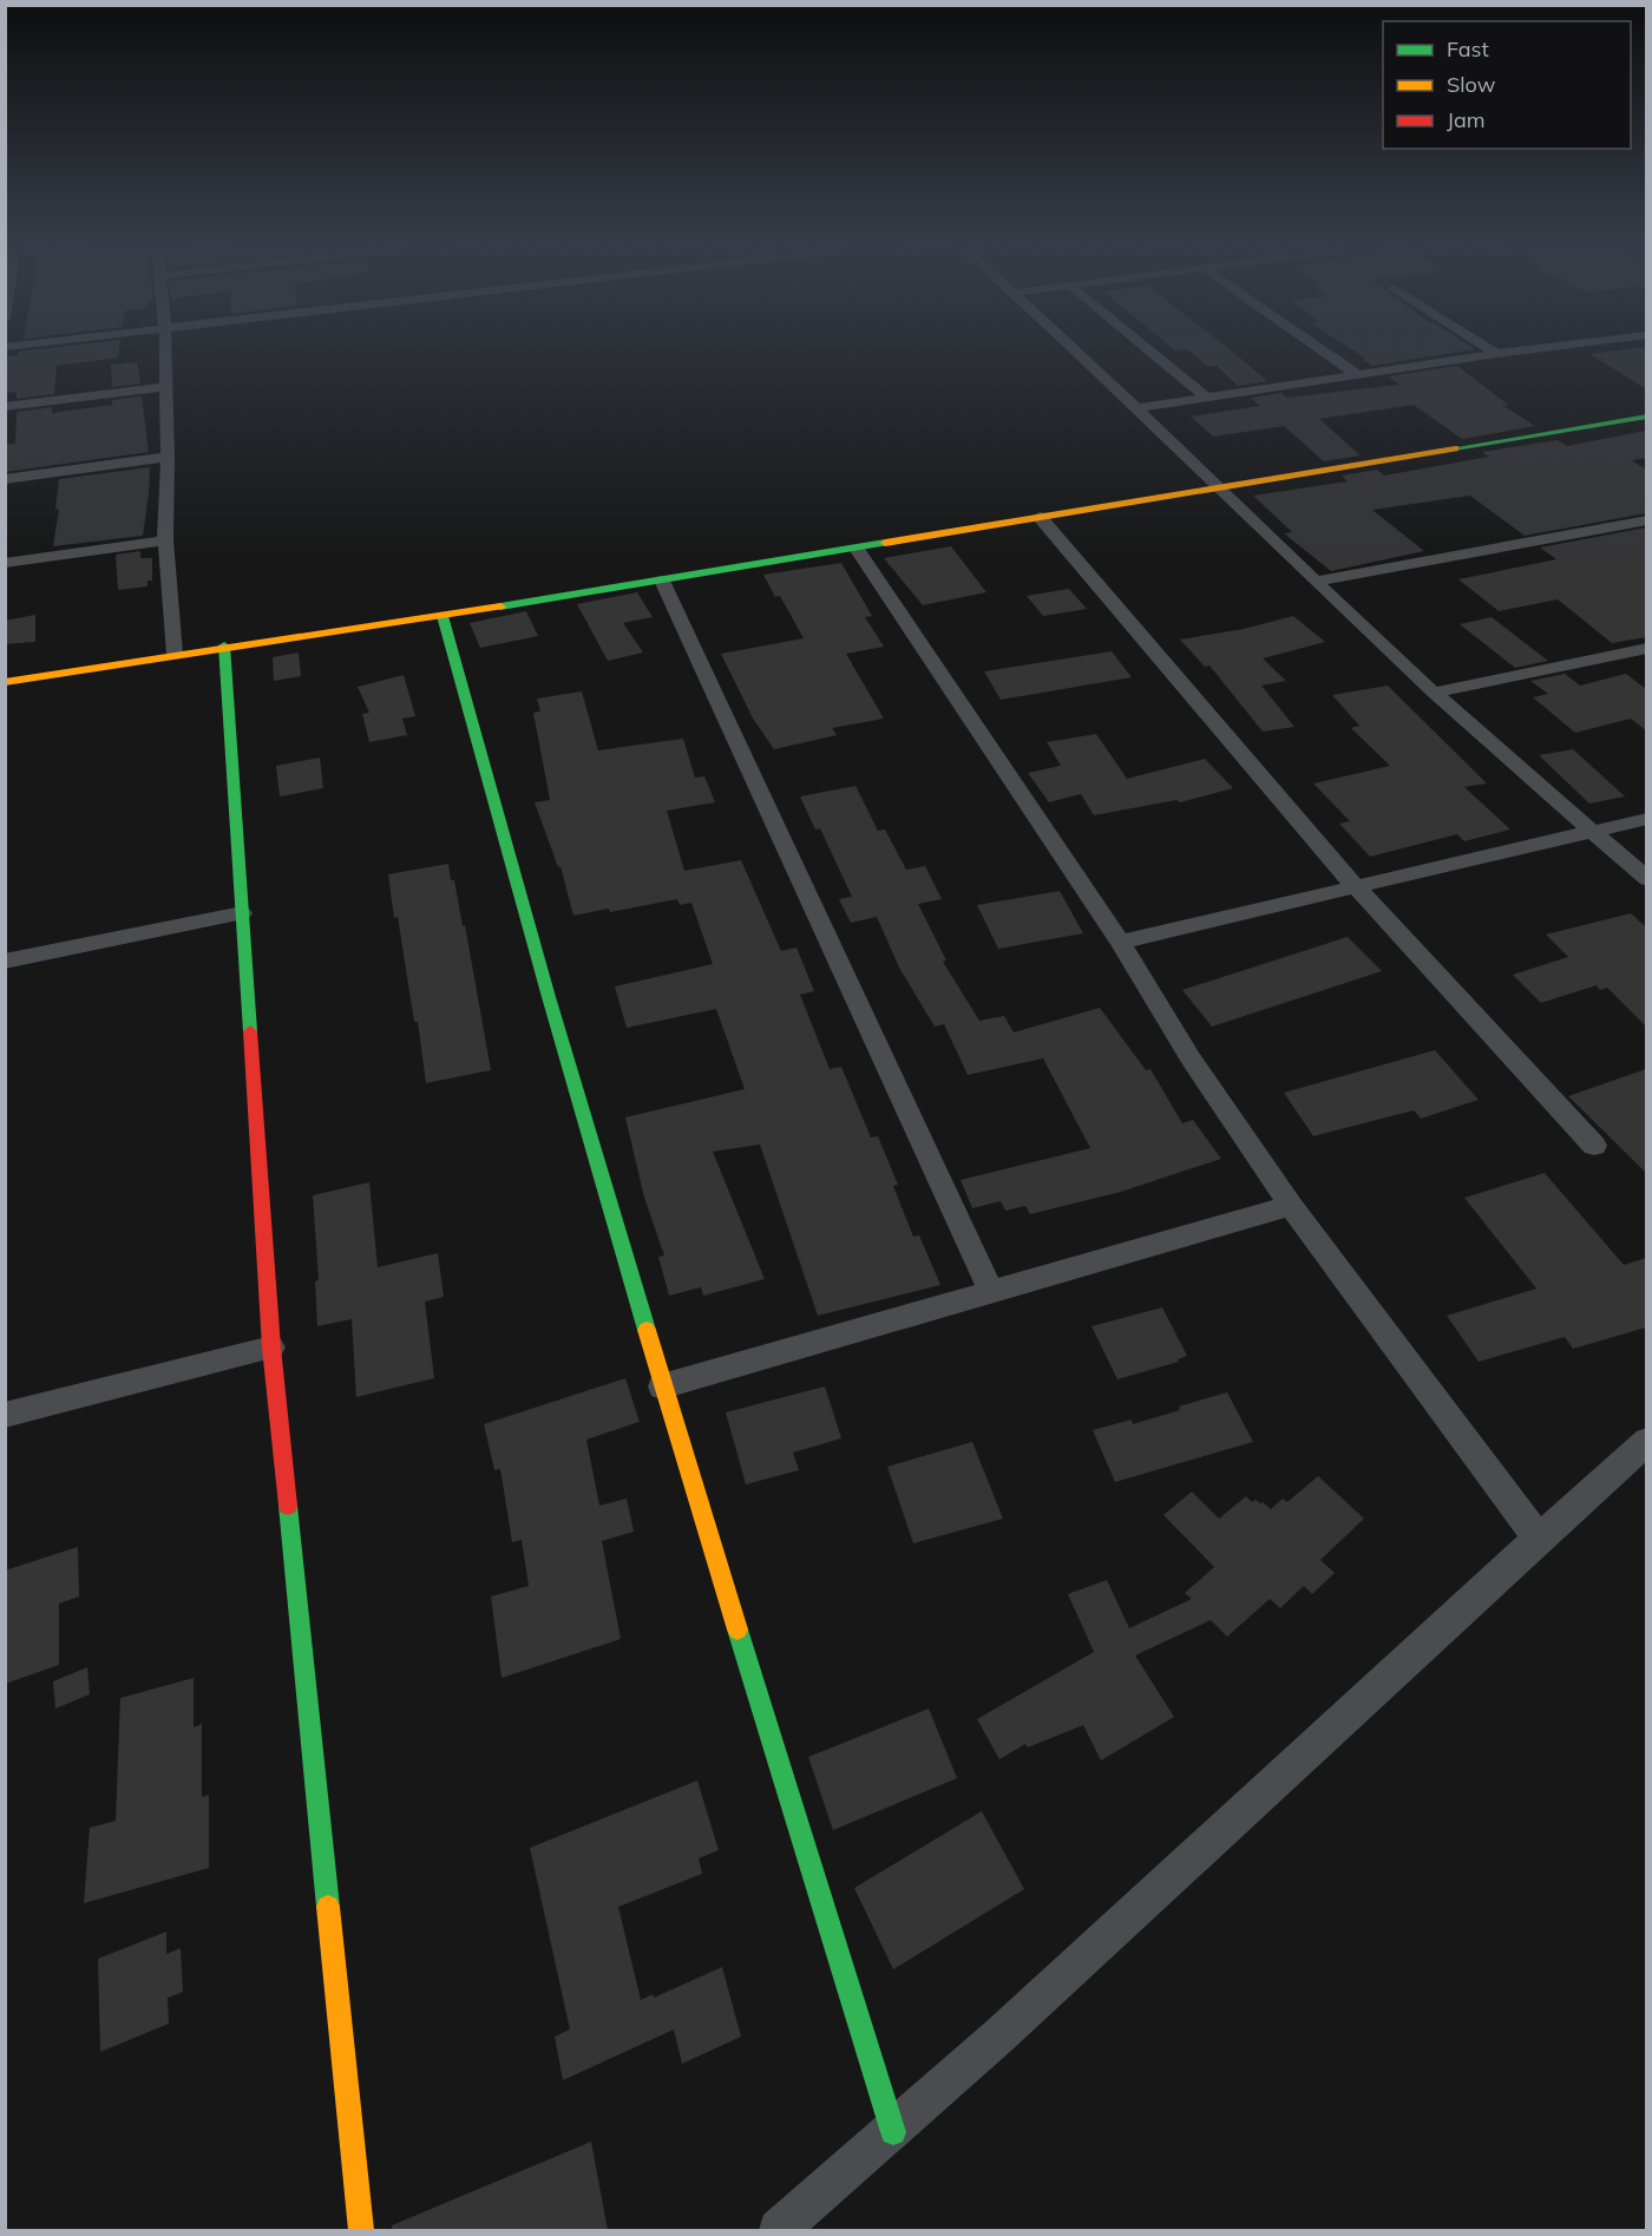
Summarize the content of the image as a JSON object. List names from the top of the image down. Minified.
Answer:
{"legend":["Fast","Slow","Jam"]}
